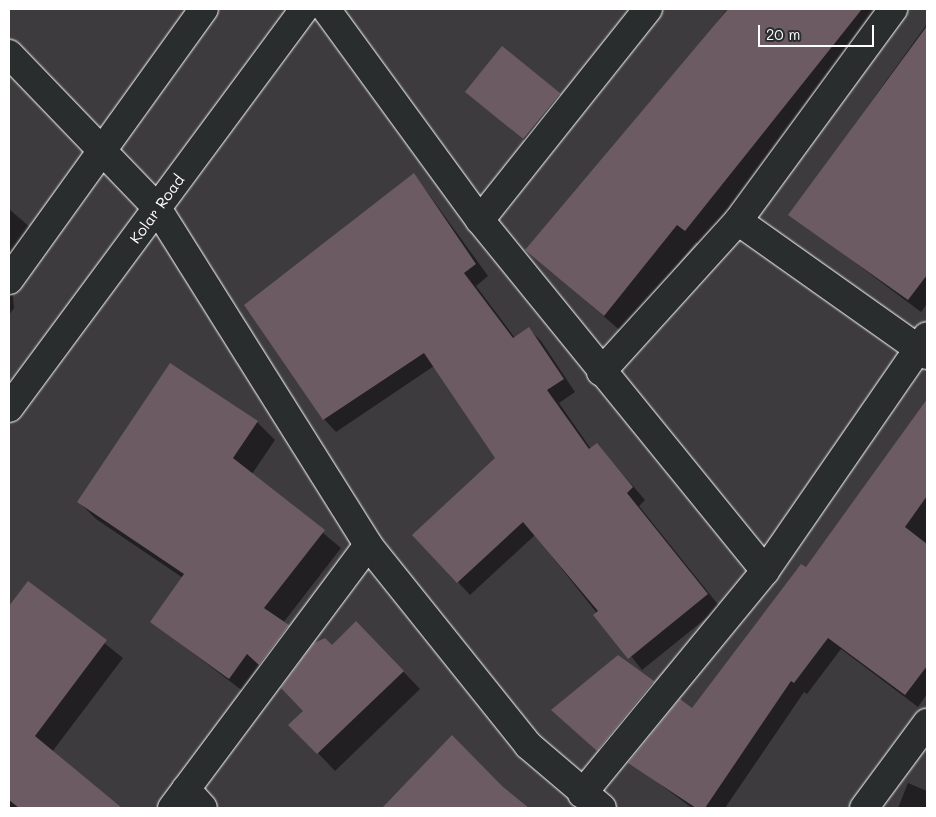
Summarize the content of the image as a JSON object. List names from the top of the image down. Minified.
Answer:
{"streets":{"street":["Kolar Road"]},"scale_bar":"20 m"}
